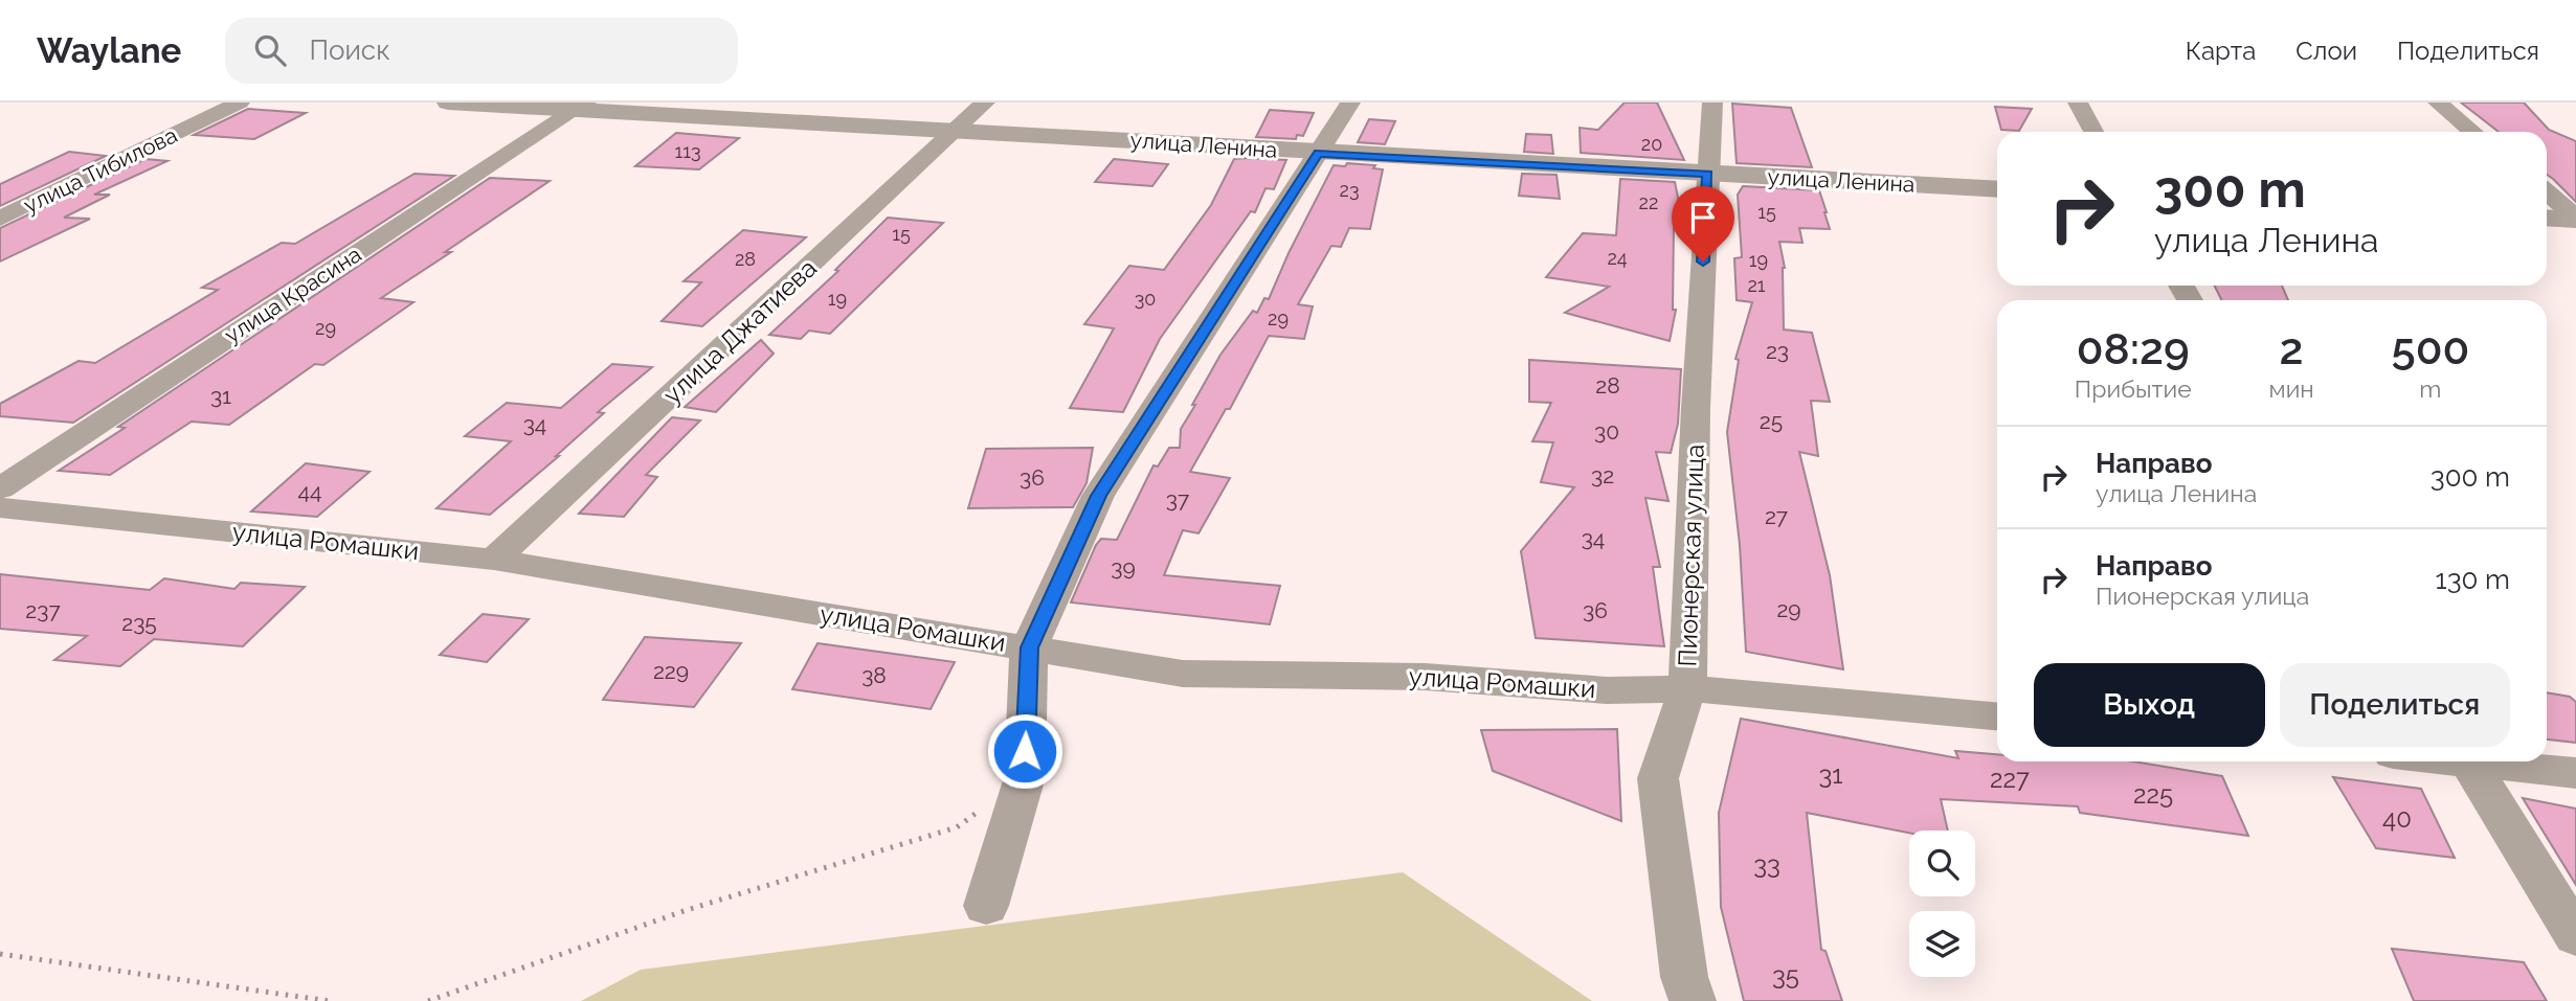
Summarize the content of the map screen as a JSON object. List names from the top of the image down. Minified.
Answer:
{"streets":{"street":["улица Ленина","улица Тибилова","улица Красина","улица Джатиева","улица Ромашки","Пионерская улица"]},"crossings":[["улица Ленина","улица Красина"],["улица Ленина","улица Джатиева"],["улица Ленина","Пионерская улица"],["улица Джатиева","улица Ромашки"],["улица Ромашки","Пионерская улица"]],"house_numbers":["20","113","23","22","15","15","24","28","19","21","19","30","29","29","23","28","31","25","34","30","32","36","44","37","27","34","39","29","237","36","235","229","38","31","227","225","40","33","35"],"page":{"header":"Waylane","search":"Поиск","nav":["Карта","Слои","Поделиться"],"turn":["300 m","улица Ленина"],"eta":["08:29","Прибытие","2","мин","500","m"],"list":[{"name":"Направо","note":"улица Ленина","value":"300 m"},{"name":"Направо","note":"Пионерская улица","value":"130 m"}],"buttons":["Выход","Поделиться"]}}
